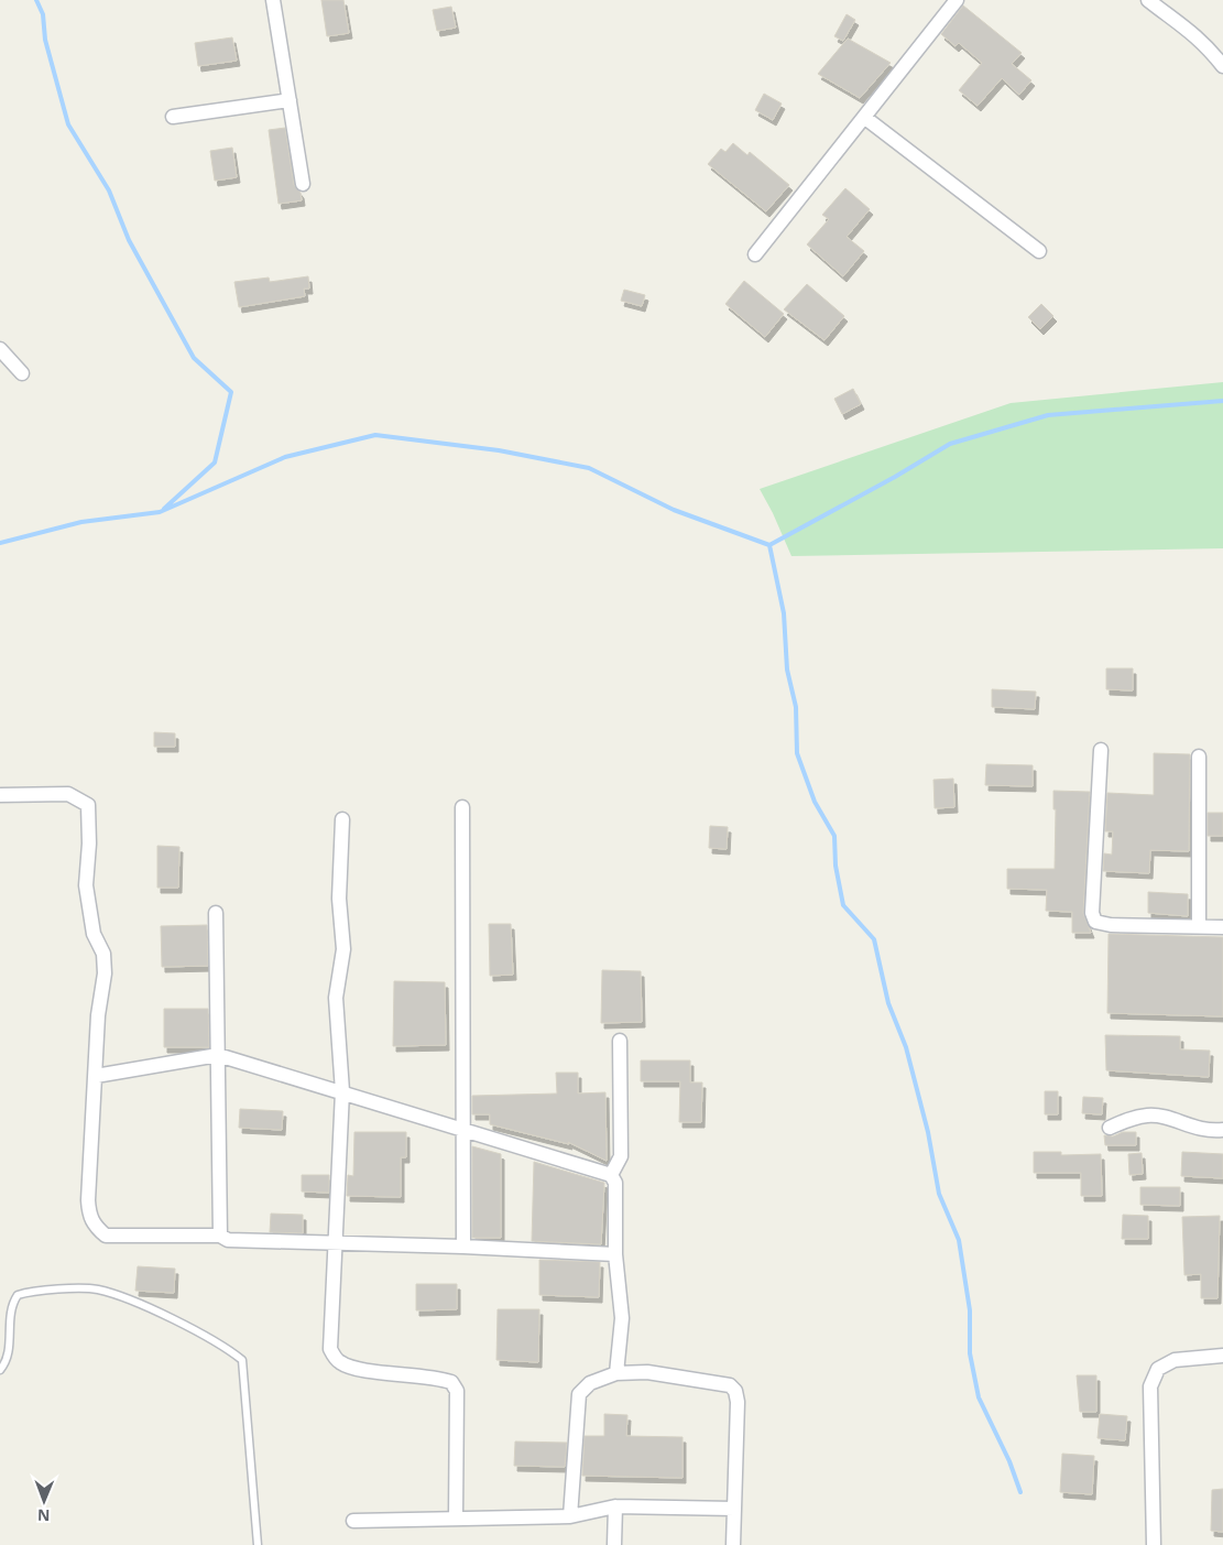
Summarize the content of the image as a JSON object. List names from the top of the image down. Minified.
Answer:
{"north":"bottom"}
